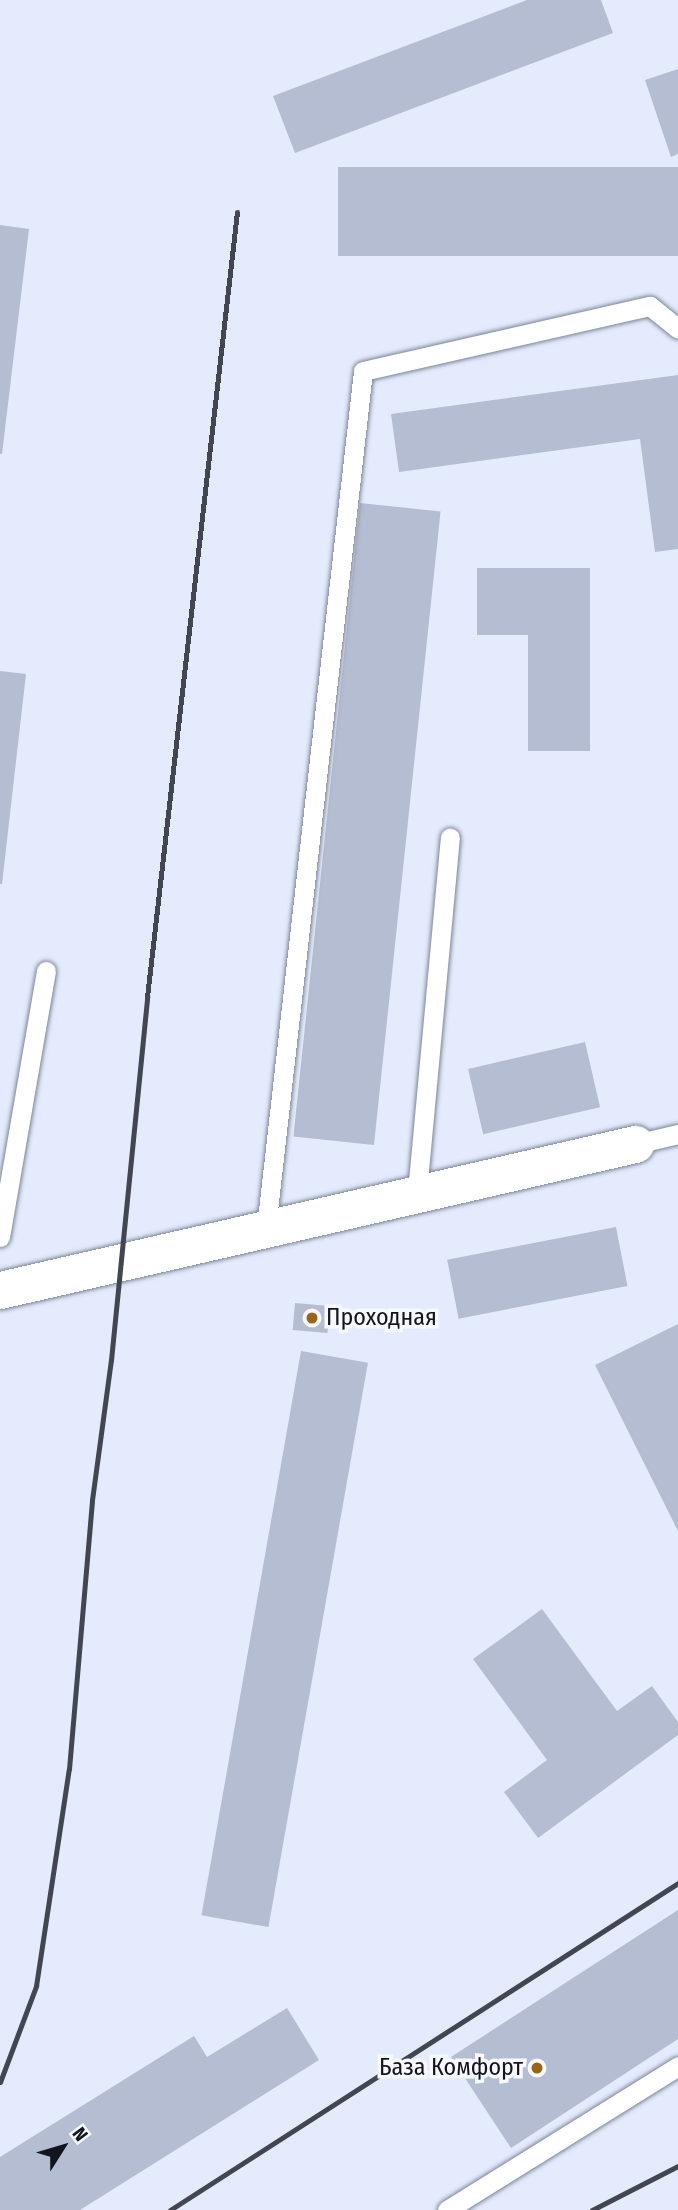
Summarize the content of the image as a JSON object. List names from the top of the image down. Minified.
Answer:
{"places":["Проходная","База Комфорт"],"north":"top right"}
